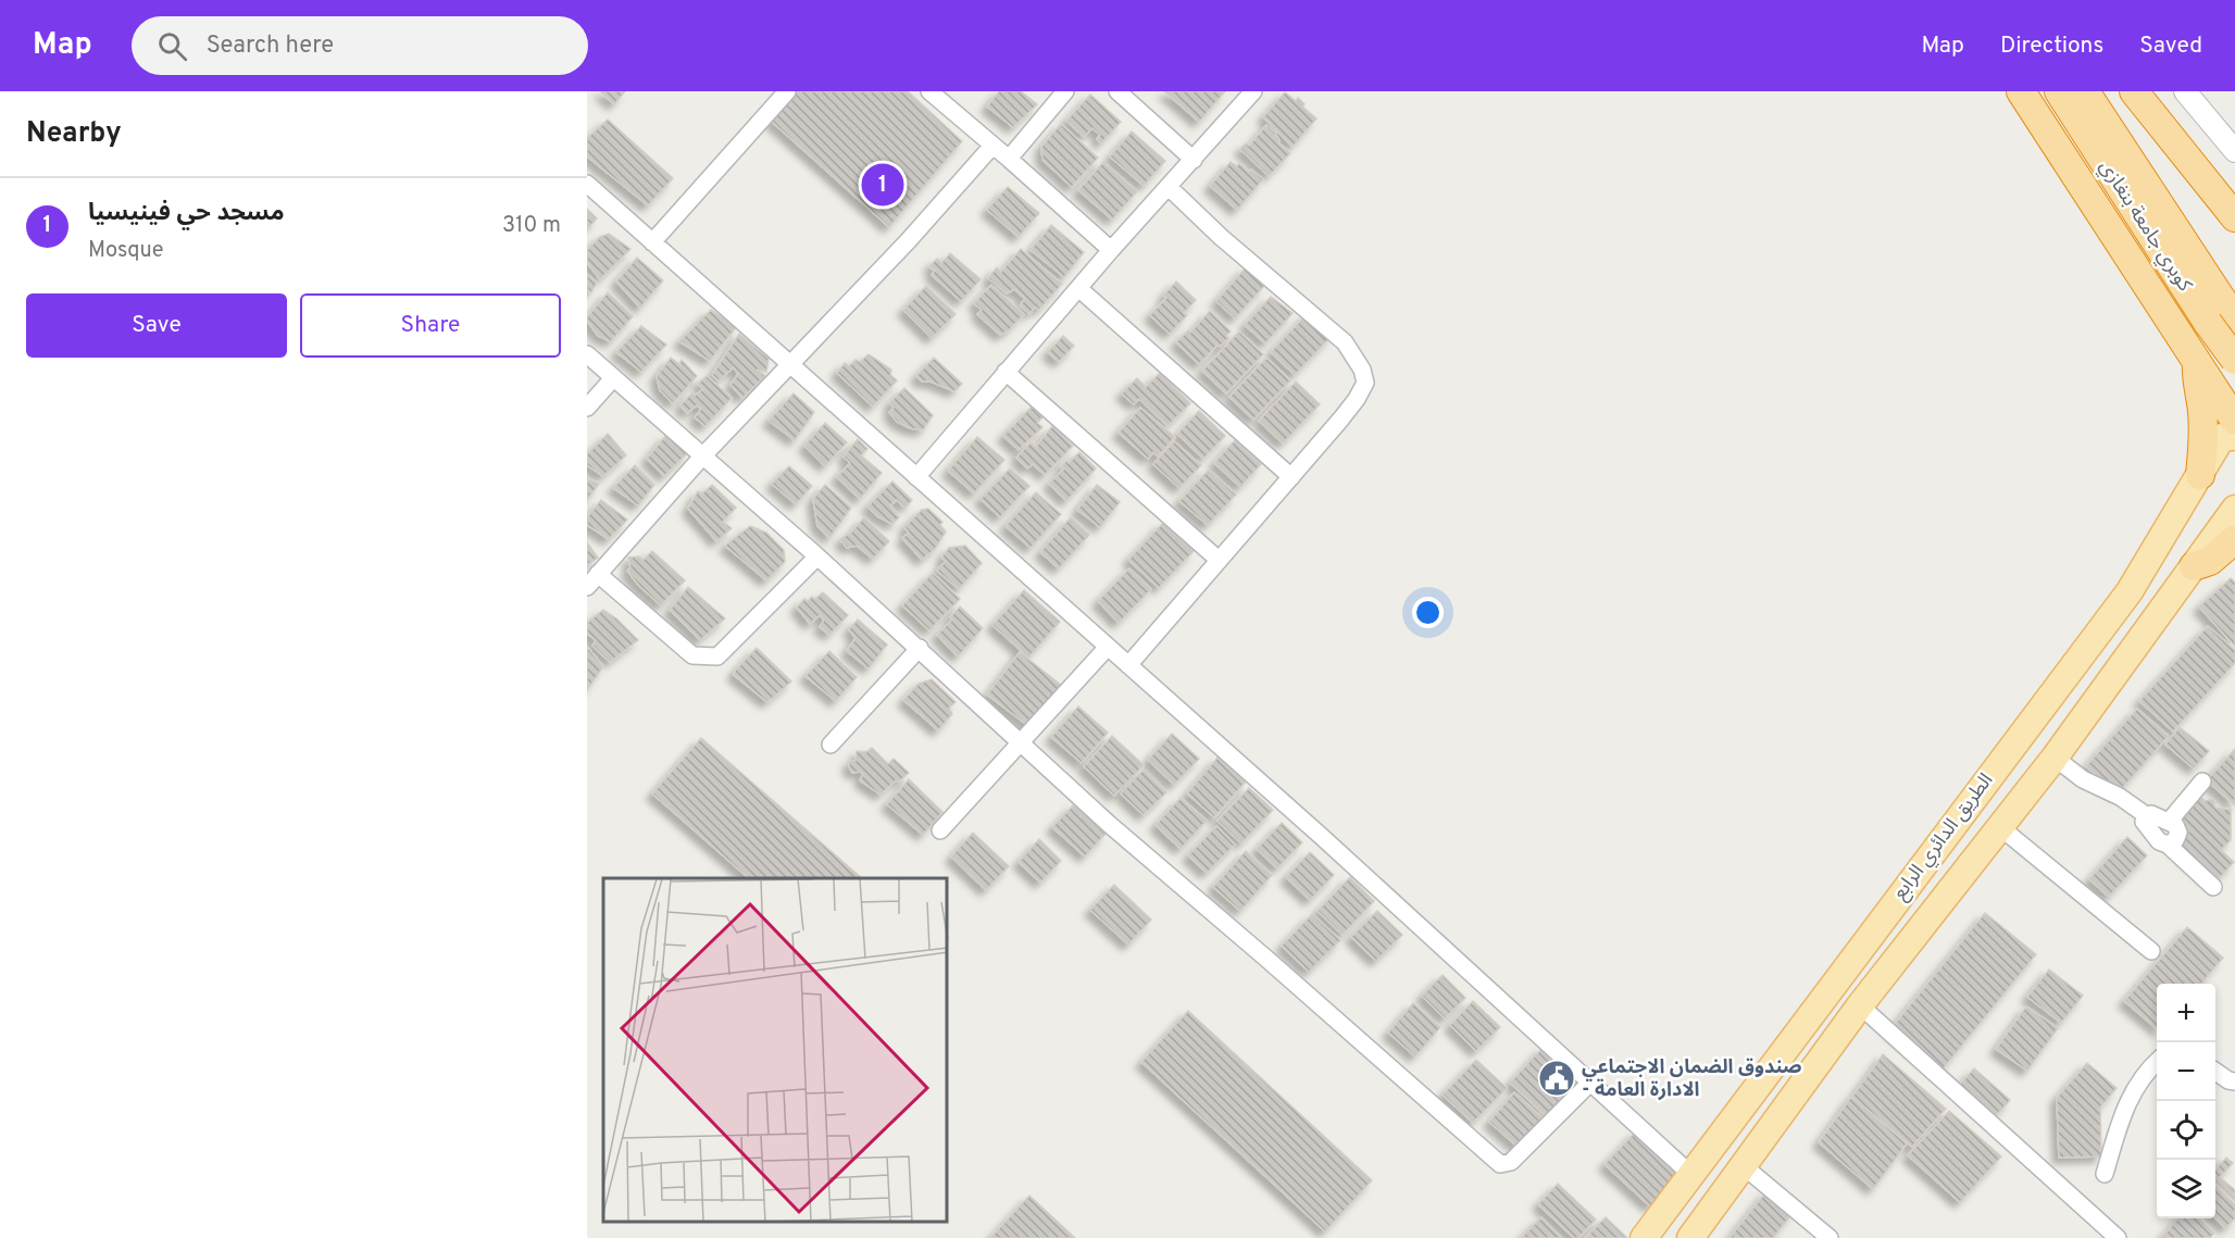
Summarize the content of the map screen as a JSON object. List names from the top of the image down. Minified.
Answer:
{"streets":{"highway":["كوبري جامعة بنغازي"],"main road":["الطريق الدائري الرابع"]},"places":{"public building":["صندوق الضمان الاجتماعي - الادارة العامة"]},"page":{"header":"Map","search":"Search here","nav":["Map","Directions","Saved"],"heading":"Nearby","pins":"1","list":[{"mark":"1","name":"مسجد حي فينيسيا","note":"Mosque","value":"310 m"}],"buttons":["Save","Share"],"map_buttons":["+","−"]}}
